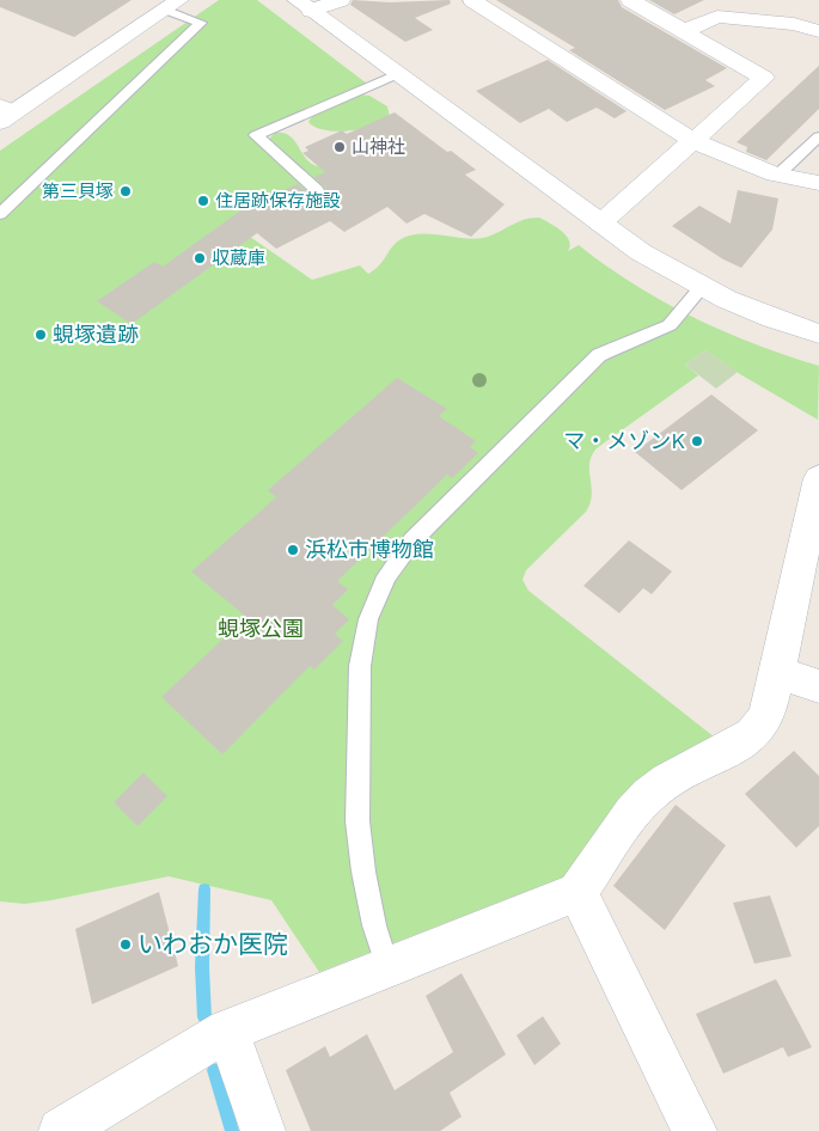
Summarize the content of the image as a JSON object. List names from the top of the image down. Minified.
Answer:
{"parks":["蜆塚公園"],"places":["山神社","第三貝塚","住居跡保存施設","収蔵庫","蜆塚遺跡","マ・メゾンK","浜松市博物館","いわおか医院"]}
